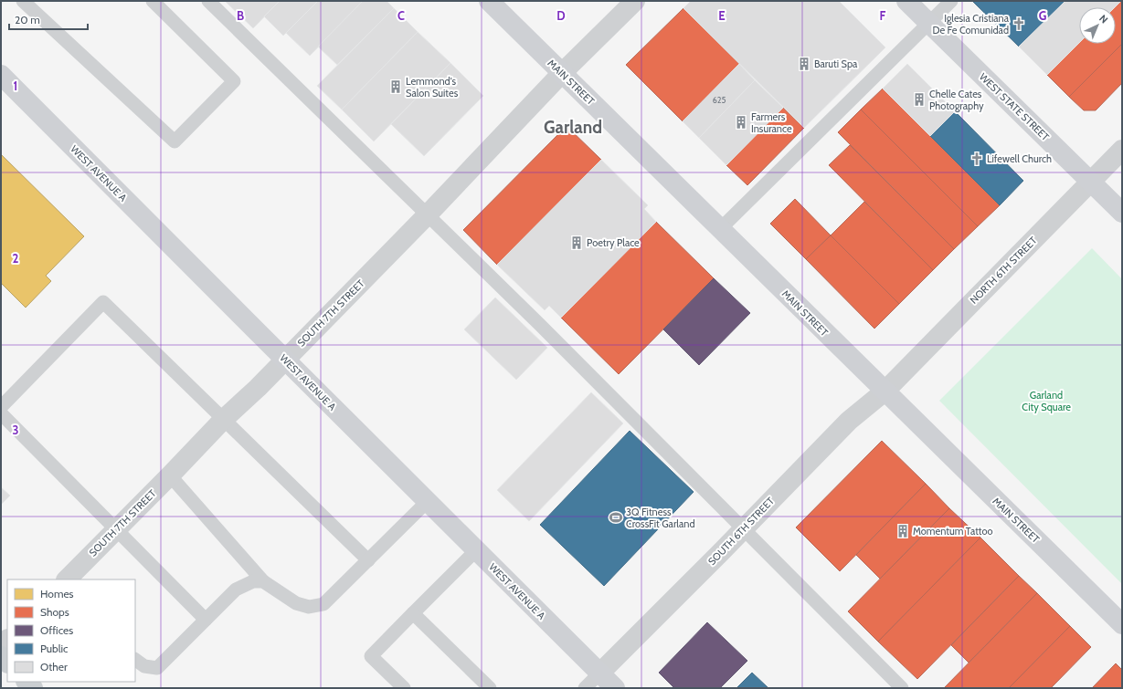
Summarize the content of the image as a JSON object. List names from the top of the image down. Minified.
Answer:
{"streets":{"street":["MAIN STREET","WEST STATE STREET","WEST AVENUE A","NORTH 6TH STREET","SOUTH 7TH STREET","SOUTH 6TH STREET"]},"crossings":[["MAIN STREET","NORTH 6TH STREET"],["MAIN STREET","SOUTH 7TH STREET"],["MAIN STREET","SOUTH 6TH STREET"],["WEST STATE STREET","NORTH 6TH STREET"],["WEST AVENUE A","SOUTH 7TH STREET"],["WEST AVENUE A","SOUTH 6TH STREET"],["NORTH 6TH STREET","SOUTH 6TH STREET"]],"districts":["Garland"],"parks":["Garland City Square"],"places":{"church":["Iglesia Cristiana De Fe Comunidad","Lifewell Church"],"building":["Baruti Spa","Lemmond's Salon Suites","Chelle Cates Photography","Farmers Insurance","Poetry Place","Momentum Tattoo"],"sports":["3Q Fitness CrossFit Garland"]},"house_numbers":["625"],"legend":["Homes","Shops","Offices","Public","Other"],"scale_bar":"20 m","north":"top right","grid":{"columns":["B","C","D","E","F","G"],"rows":["1","2","3"]}}
